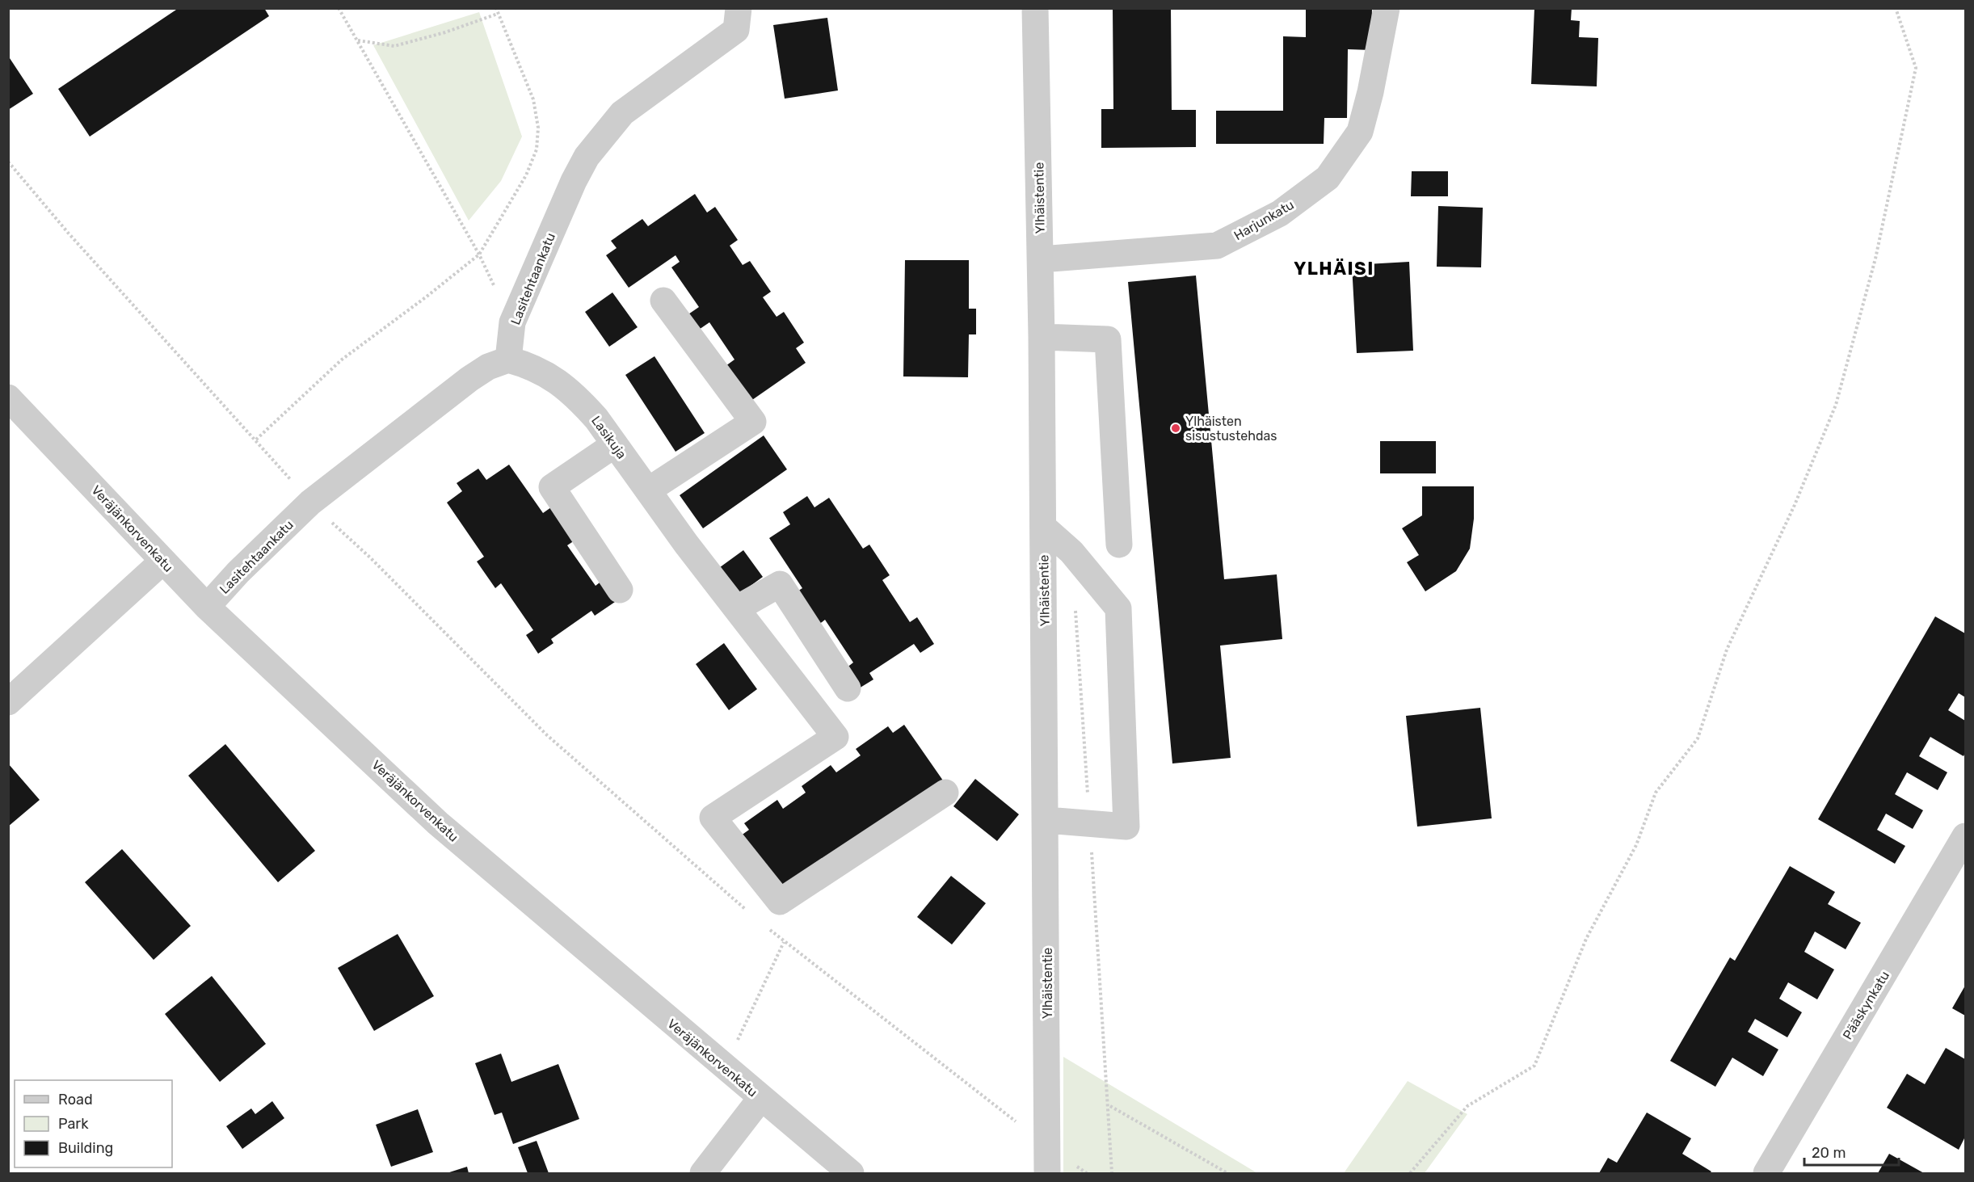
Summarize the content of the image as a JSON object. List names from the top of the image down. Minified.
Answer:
{"streets":{"street":["Ylhäistentie","Harjunkatu","Lasitehtaankatu","Lasikuja","Veräjänkorvenkatu","Pääskynkatu"]},"crossings":[["Ylhäistentie","Harjunkatu"],["Lasitehtaankatu","Lasikuja"],["Lasitehtaankatu","Veräjänkorvenkatu"]],"districts":["YLHÄISI"],"places":["Ylhäisten sisustustehdas"],"legend":["Road","Park","Building"],"scale_bar":"20 m"}
